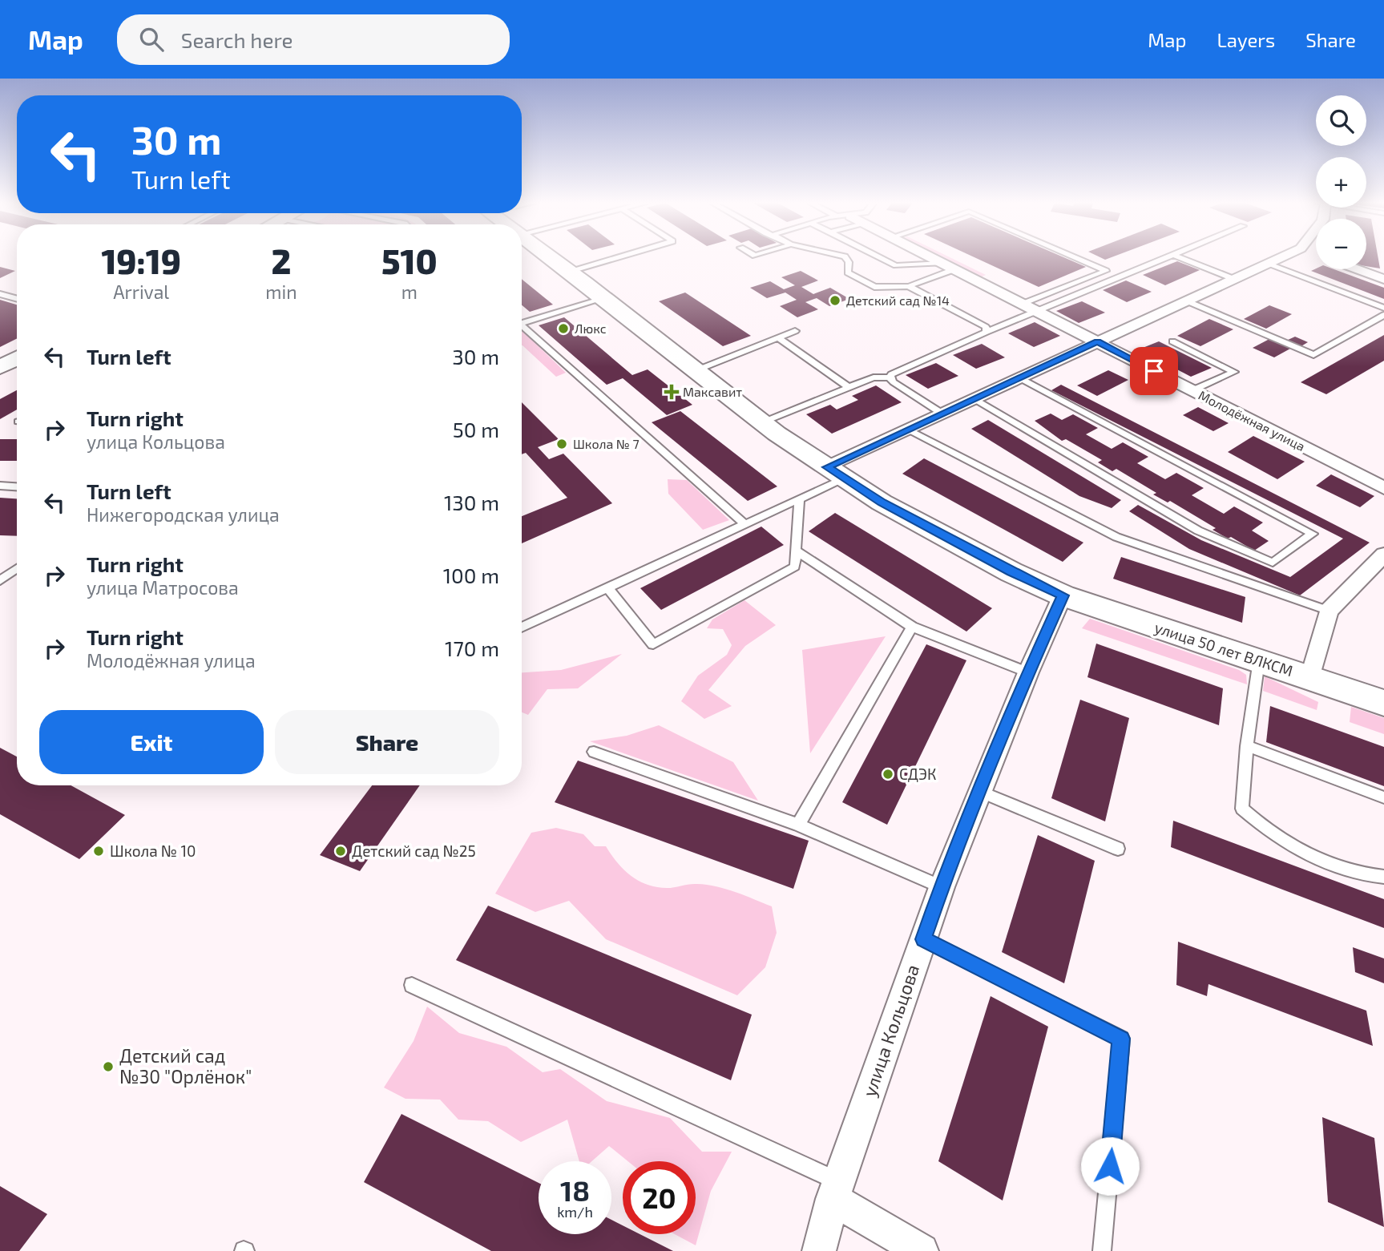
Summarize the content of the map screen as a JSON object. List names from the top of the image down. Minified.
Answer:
{"streets":{"street":["Молодёжная улица","улица 50 лет ВЛКСМ","улица Кольцова"]},"crossings":[["улица 50 лет ВЛКСМ","улица Кольцова"]],"places":{"other":["Детский сад №14","Люкс","Школа № 7","СДЭК","Школа № 10","Детский сад №25","Детский сад №30 \"Орлёнок\""],"health":["Максавит"]},"page":{"header":"Map","search":"Search here","nav":["Map","Layers","Share"],"map_buttons":["+","−"],"turn":["30 m","Turn left"],"eta":["19:19","Arrival","2","min","510","m"],"list":[{"name":"Turn left","value":"30 m"},{"name":"Turn right","note":"улица Кольцова","value":"50 m"},{"name":"Turn left","note":"Нижегородская улица","value":"130 m"},{"name":"Turn right","note":"улица Матросова","value":"100 m"},{"name":"Turn right","note":"Молодёжная улица","value":"170 m"}],"buttons":["Exit","Share"],"speed":"18 km/h","limit":"20"}}
